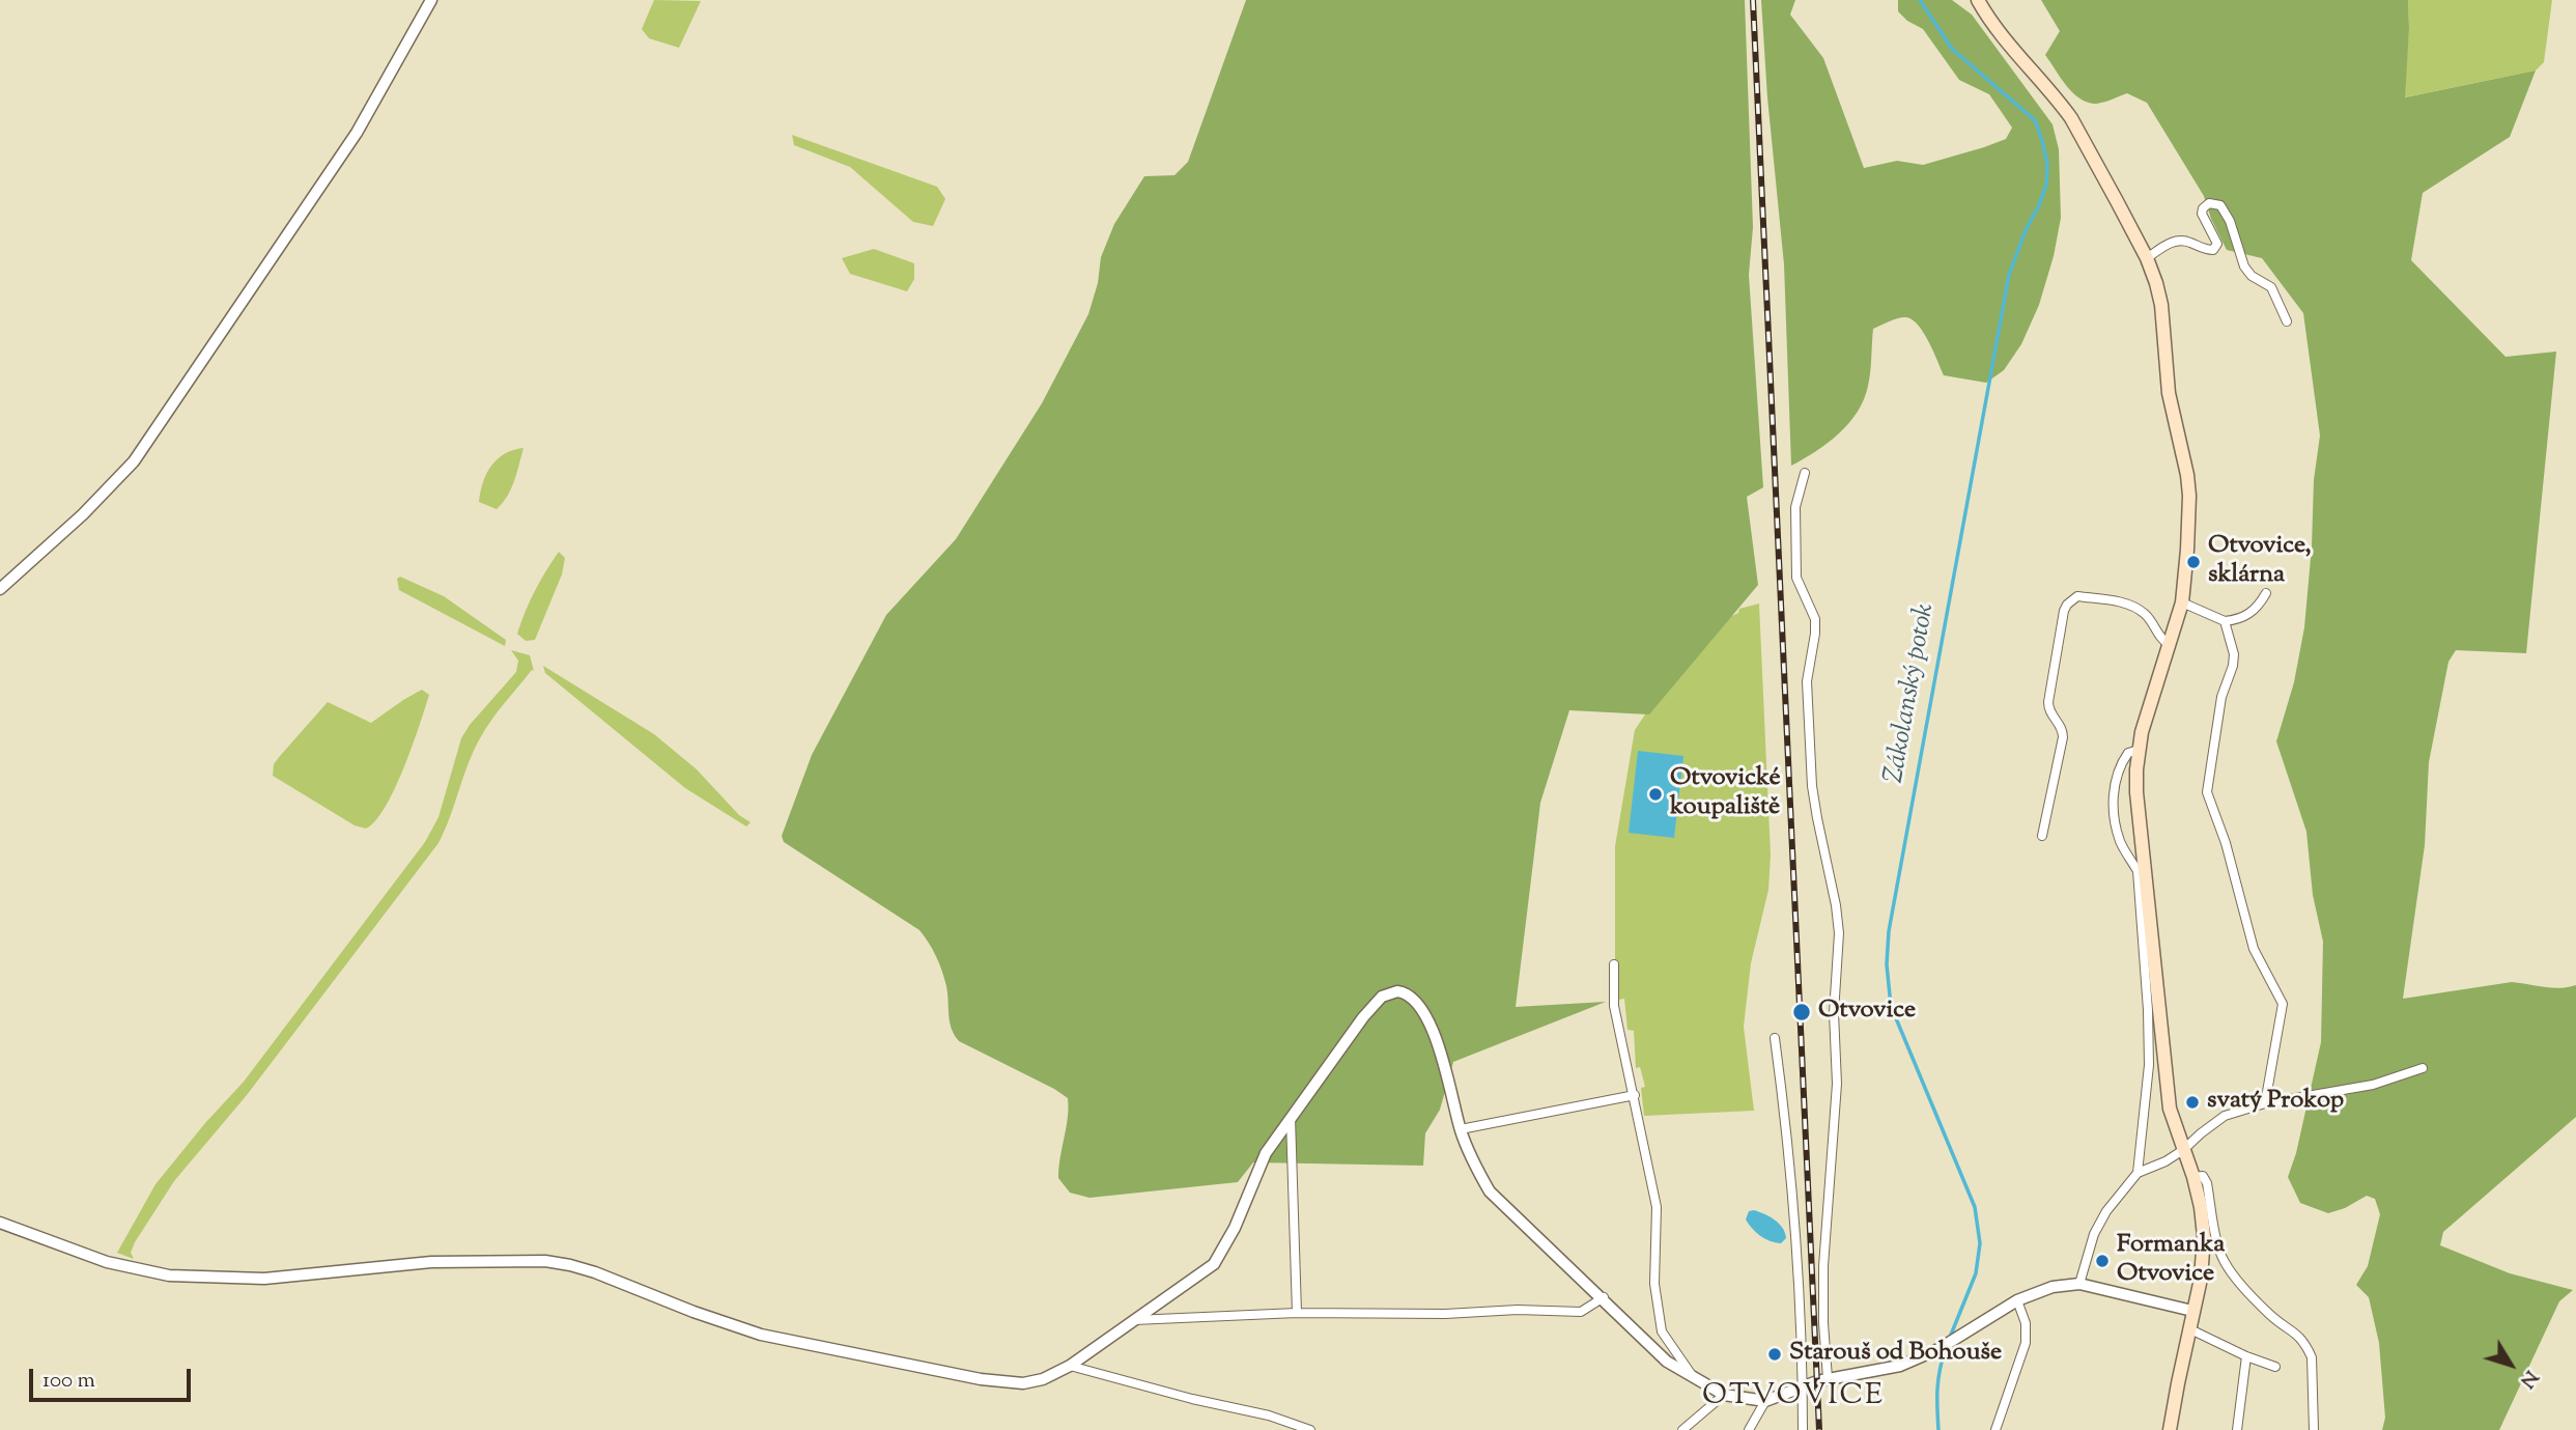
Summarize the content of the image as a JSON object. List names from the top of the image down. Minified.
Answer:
{"districts":["OTVOVICE"],"water":["Zákolanský potok"],"places":["Otvovice, sklárna","Otvovické koupaliště","Otvovice","svatý Prokop","Formanka Otvovice","Starouš od Bohouše"],"scale_bar":"100 m","north":"bottom right"}
